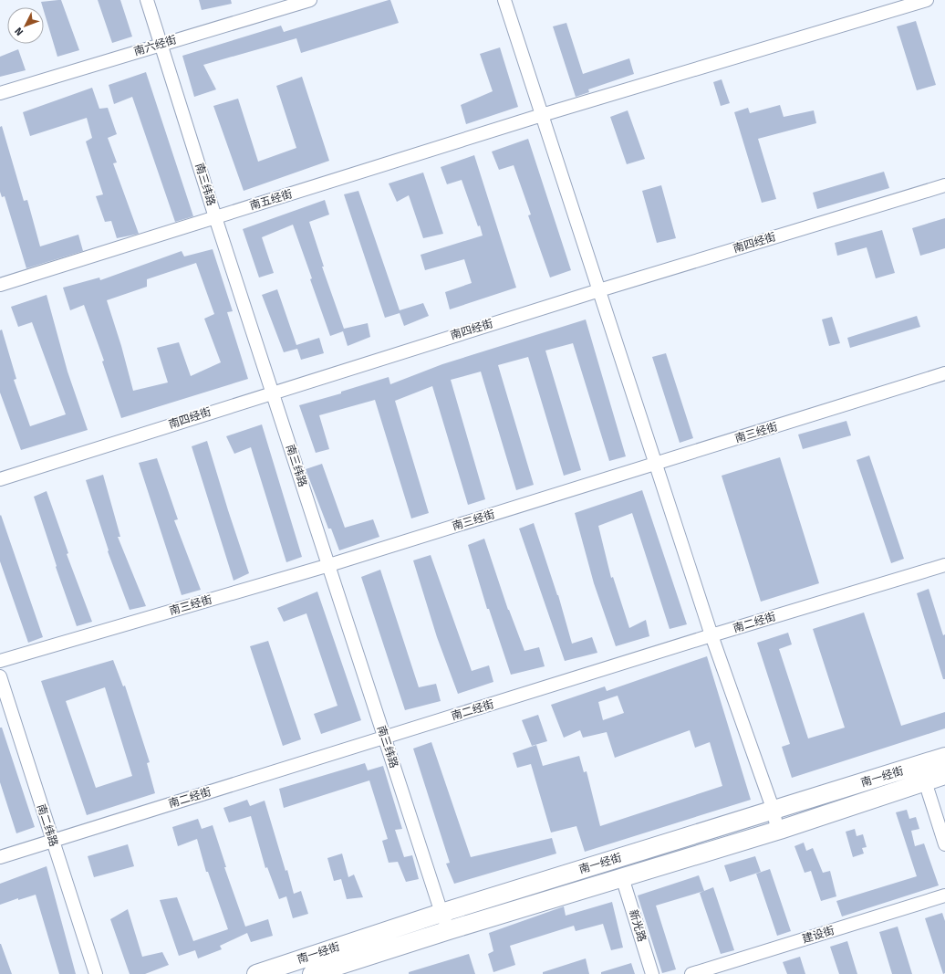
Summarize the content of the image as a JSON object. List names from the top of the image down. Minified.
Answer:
{"streets":{"highway":["南一经街"],"street":["南六经街","南三纬路","南五经街","南四经街","南三经街","南二经街","南二纬路","新光路","建设街"]},"crossings":[["南六经街","南三纬路"],["南三纬路","南五经街"],["南三纬路","南四经街"],["南三纬路","南三经街"],["南三纬路","南二经街"],["南三纬路","南一经街"],["南二经街","南二纬路"],["南一经街","新光路"]],"north":"bottom left"}
